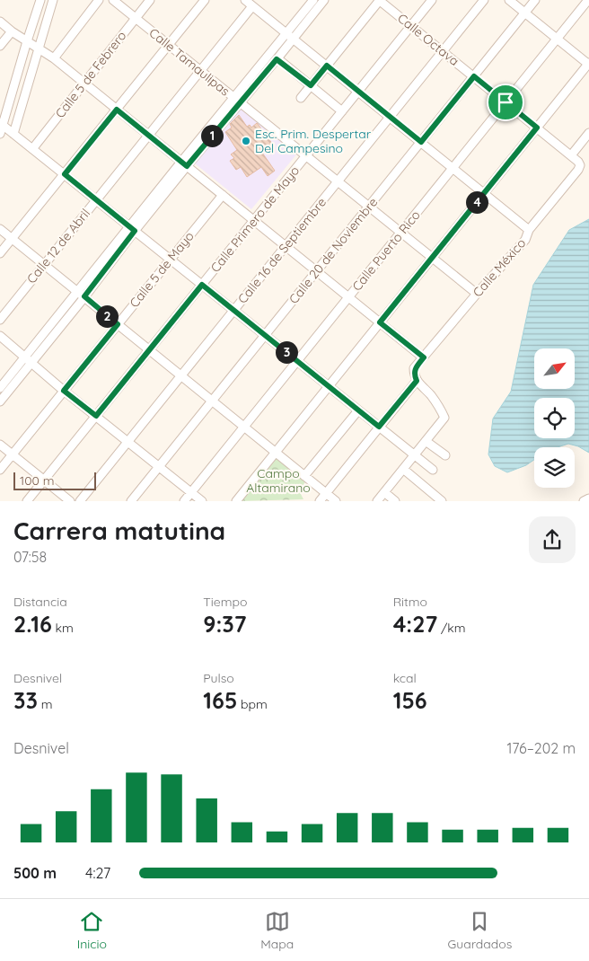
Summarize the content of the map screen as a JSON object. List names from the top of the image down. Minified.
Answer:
{"streets":{"street":["Calle Octava","Calle Tamaulipas","Calle 5 de Febrero","Calle Primero de Mayo","Calle 12 de Abril","Calle 16 de Septiembre","Calle 20 de Noviembre","Calle Puerto Rico","Calle México","Calle 5 de Mayo"]},"crossings":[["Calle Octava","Calle Primero de Mayo"],["Calle Octava","Calle 16 de Septiembre"],["Calle Octava","Calle 20 de Noviembre"],["Calle Octava","Calle Puerto Rico"],["Calle Octava","Calle México"],["Calle Tamaulipas","Calle 5 de Febrero"],["Calle Tamaulipas","Calle Primero de Mayo"],["Calle Tamaulipas","Calle 12 de Abril"],["Calle Tamaulipas","Calle 16 de Septiembre"],["Calle Tamaulipas","Calle 20 de Noviembre"],["Calle Tamaulipas","Calle Puerto Rico"],["Calle Tamaulipas","Calle México"]],"parks":["Campo Altamirano"],"places":["Esc. Prim. Despertar Del Campesino"],"scale_bar":"100 m","north":"top right","page":{"pins":["1","4","2","3"],"scale":"100 m","heading":["Carrera matutina","07:58"],"stats":[["Distancia","2.16 km"],["Tiempo","9:37"],["Ritmo","4:27 /km"],["Desnivel","33 m"],["Pulso","165 bpm"],["kcal","156"]],"chart":["Desnivel","176–202 m"],"list":[{"name":"500 m","note":"4:27"}],"tabs":["Inicio","Mapa","Guardados"]}}
